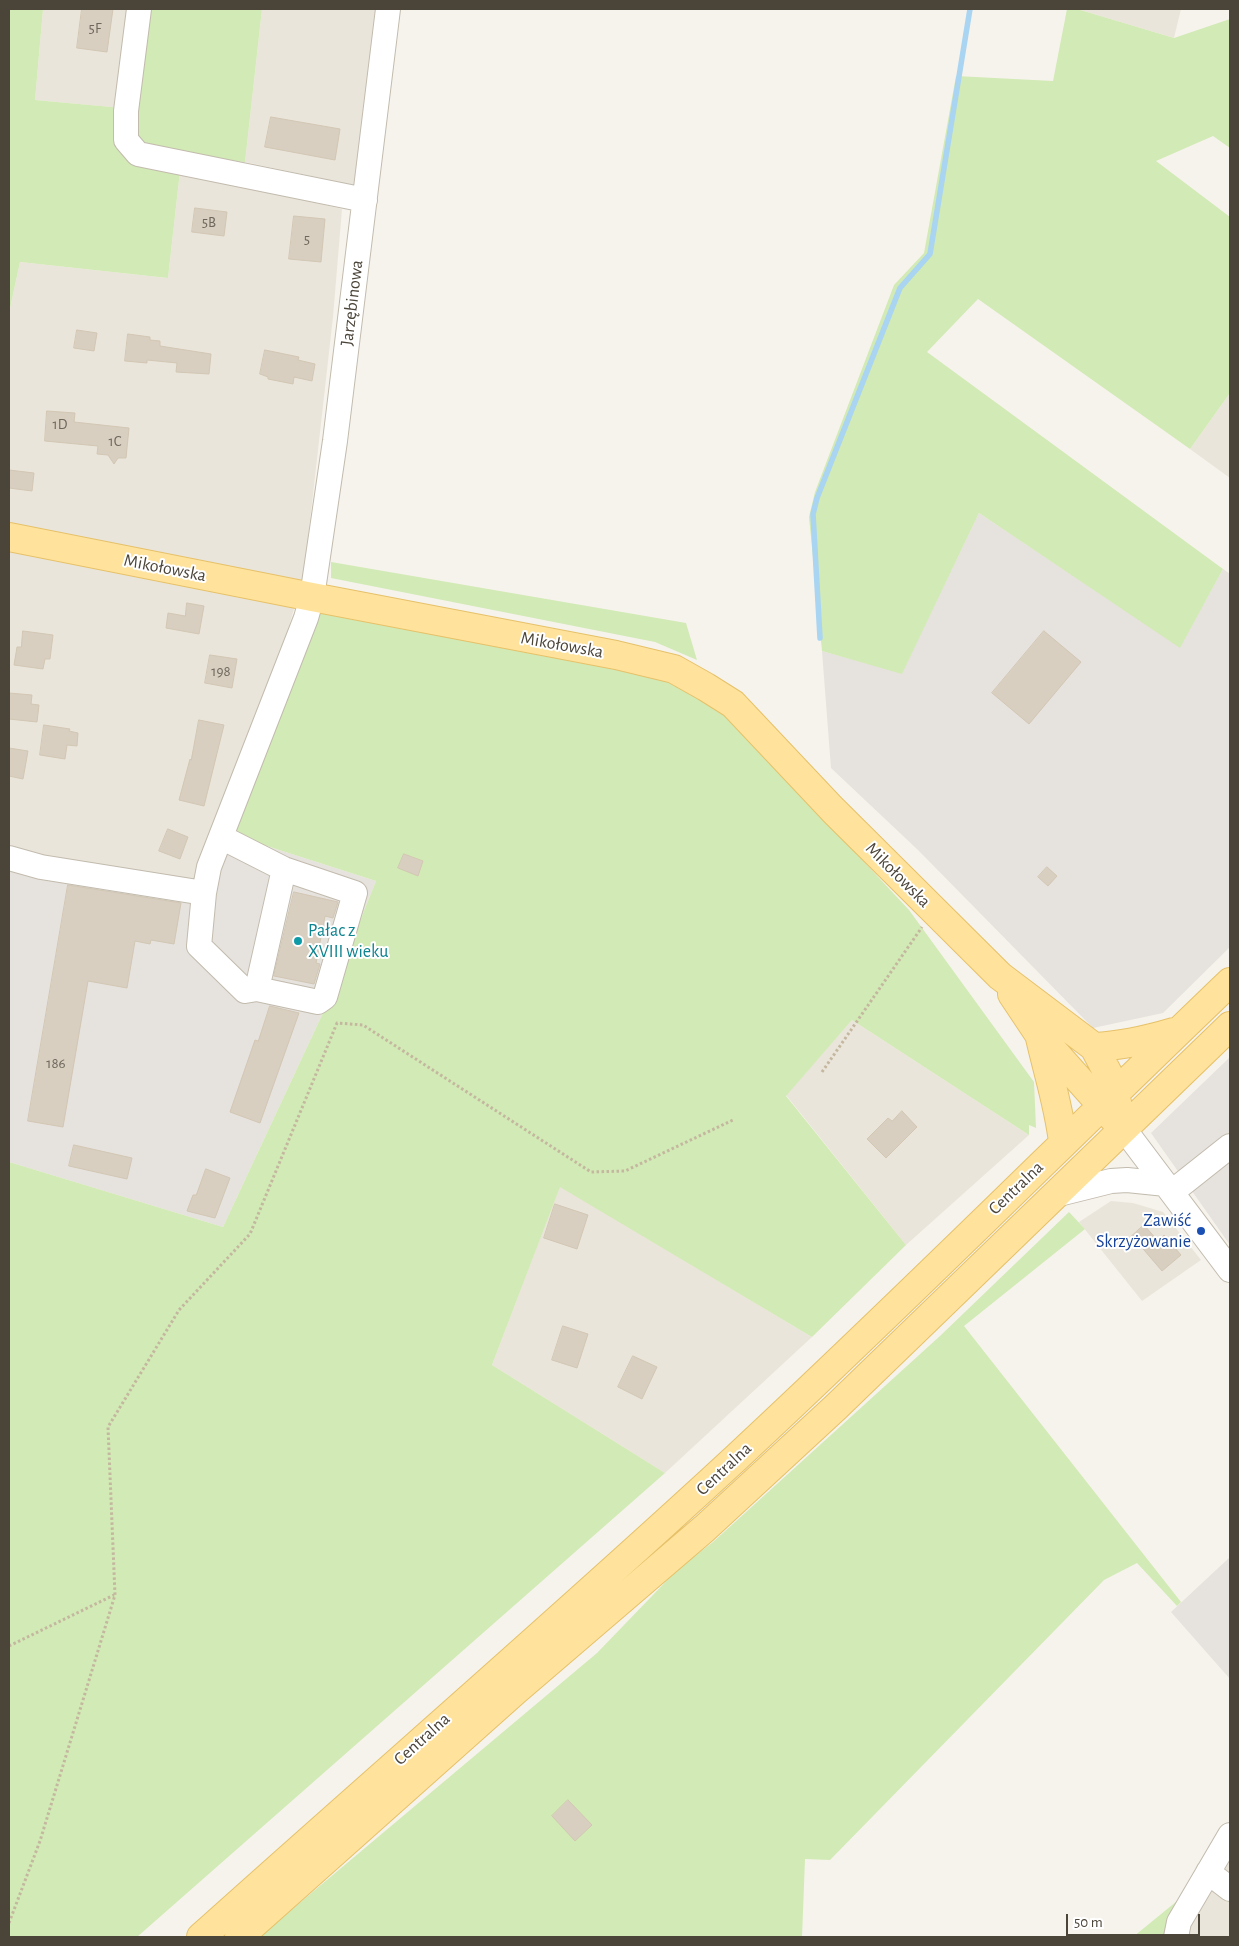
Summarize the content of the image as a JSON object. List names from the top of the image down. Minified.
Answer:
{"streets":{"main road":["Mikołowska","Centralna"],"street":["Jarzębinowa"]},"crossings":[["Jarzębinowa","Mikołowska"],["Mikołowska","Centralna"]],"places":["Pałac z XVIII wieku","Zawiść Skrzyżowanie"],"house_numbers":["5F","5B","5","1D","1C","198","186"],"scale_bar":"50 m"}
